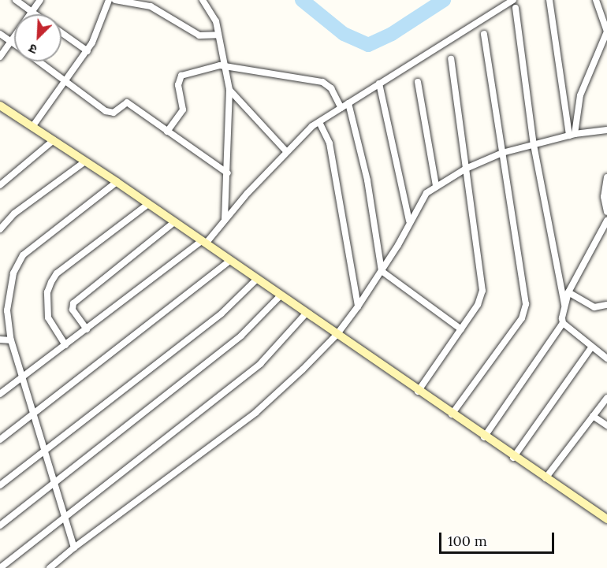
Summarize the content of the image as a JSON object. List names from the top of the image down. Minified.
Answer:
{"scale_bar":"100 m","north":"bottom left"}
